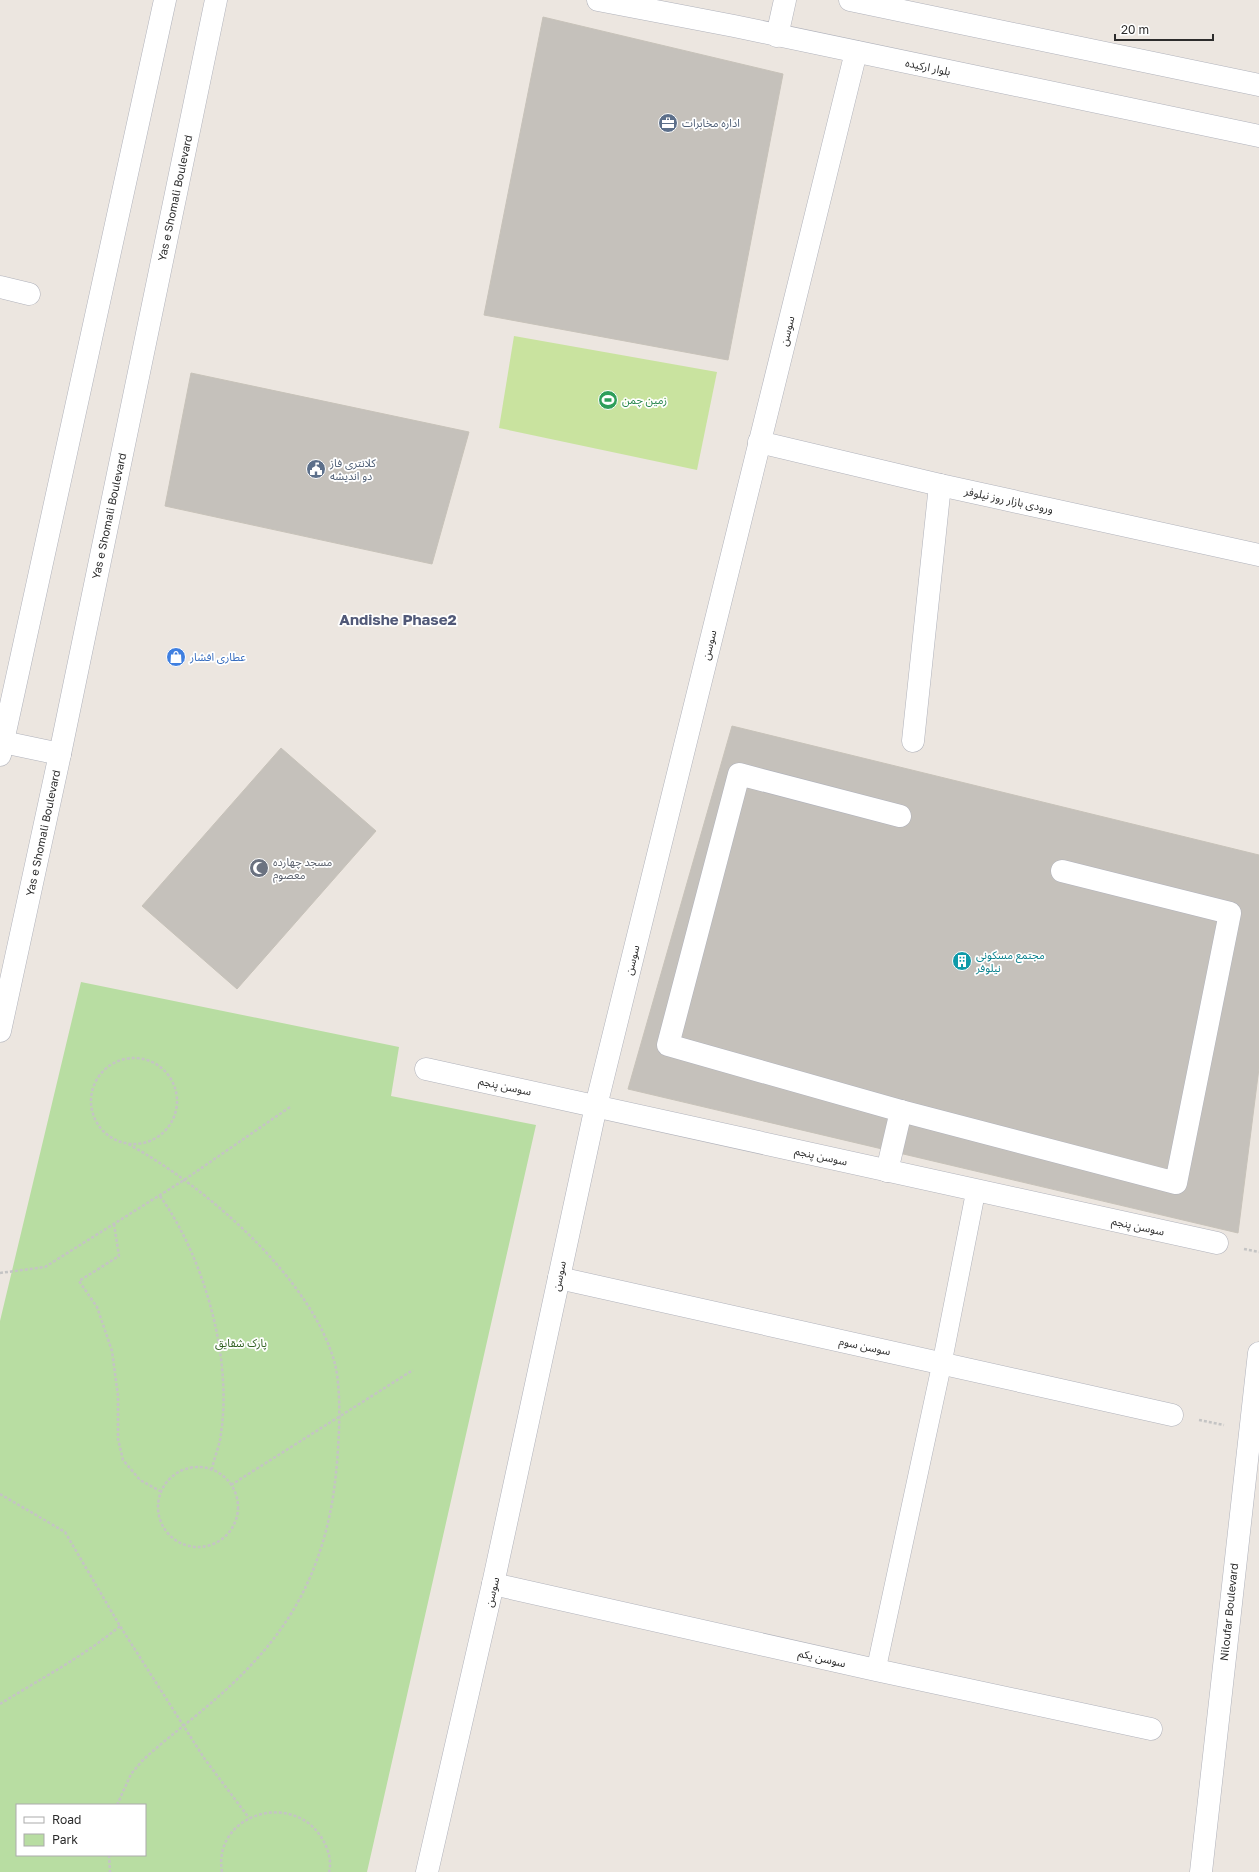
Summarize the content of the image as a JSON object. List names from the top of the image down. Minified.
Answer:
{"streets":{"street":["بلوار ارکیده","Yas e Shomali Boulevard","سوسن","ورودی بازار روز نیلوفر","سوسن پنجم","سوسن سوم","Niloufar Boulevard","سوسن یکم"]},"crossings":[["بلوار ارکیده","سوسن"],["سوسن","ورودی بازار روز نیلوفر"],["سوسن","سوسن پنجم"],["سوسن","سوسن سوم"],["سوسن","سوسن یکم"]],"districts":["Andishe Phase2"],"parks":["پارک شقایق"],"places":{"office":["اداره مخابرات"],"sports":["زمین چمن"],"public building":["کلانتری فاز دو اندیشه"],"shop":["عطاری افشار"],"mosque":["مسجد چهارده معصوم"],"building":["مجتمع مسکونی نیلوفر"]},"legend":["Road","Park"],"scale_bar":"20 m"}
